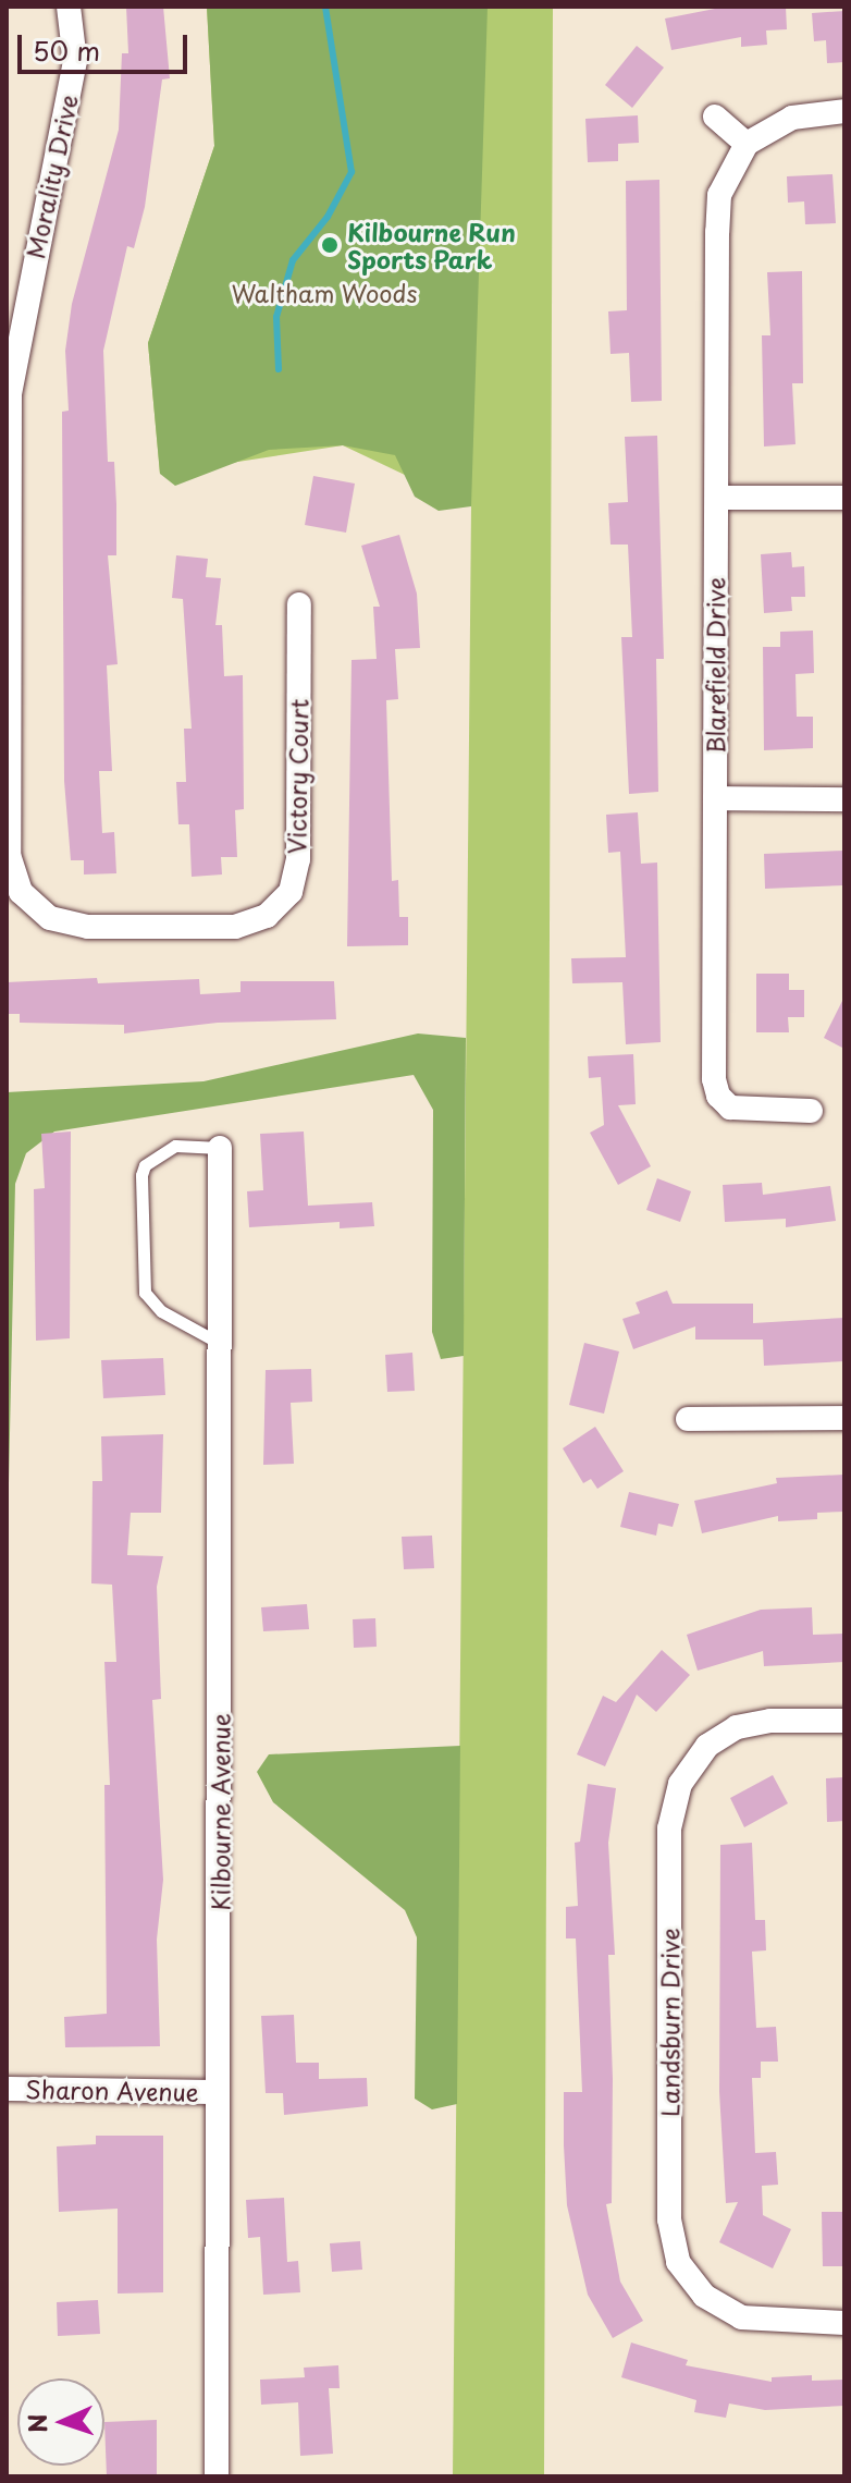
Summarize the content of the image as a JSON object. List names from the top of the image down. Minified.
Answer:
{"streets":{"street":["Morality Drive","Blarefield Drive","Victory Court","Kilbourne Avenue","Landsburn Drive","Sharon Avenue"]},"crossings":[["Morality Drive","Victory Court"],["Kilbourne Avenue","Sharon Avenue"]],"parks":["Waltham Woods"],"places":["Kilbourne Run Sports Park"],"scale_bar":"50 m","north":"left"}
